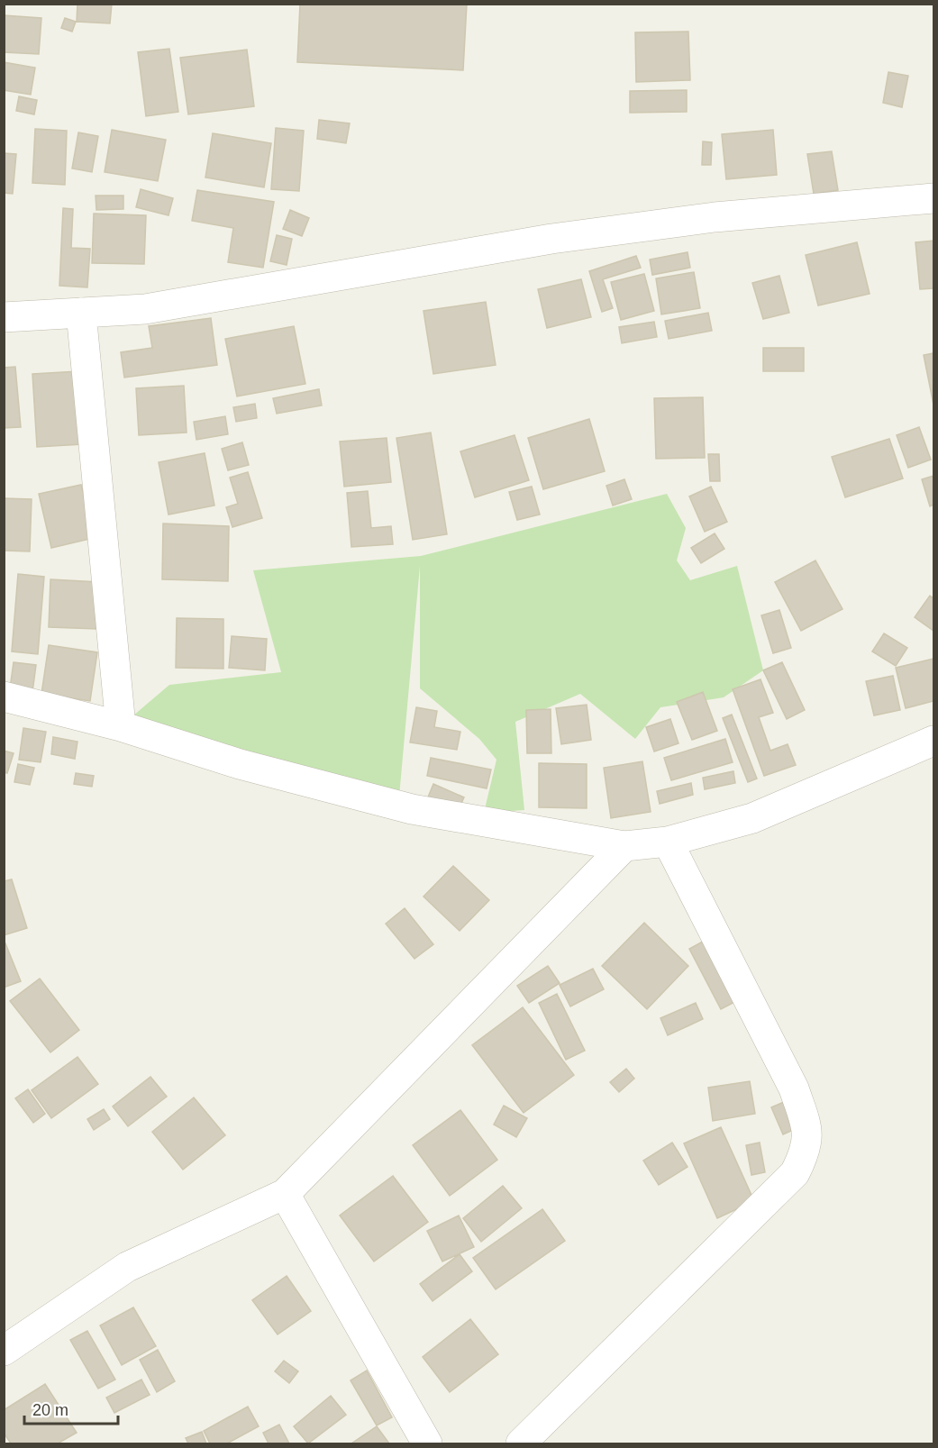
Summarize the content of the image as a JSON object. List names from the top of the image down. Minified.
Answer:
{"scale_bar":"20 m"}
